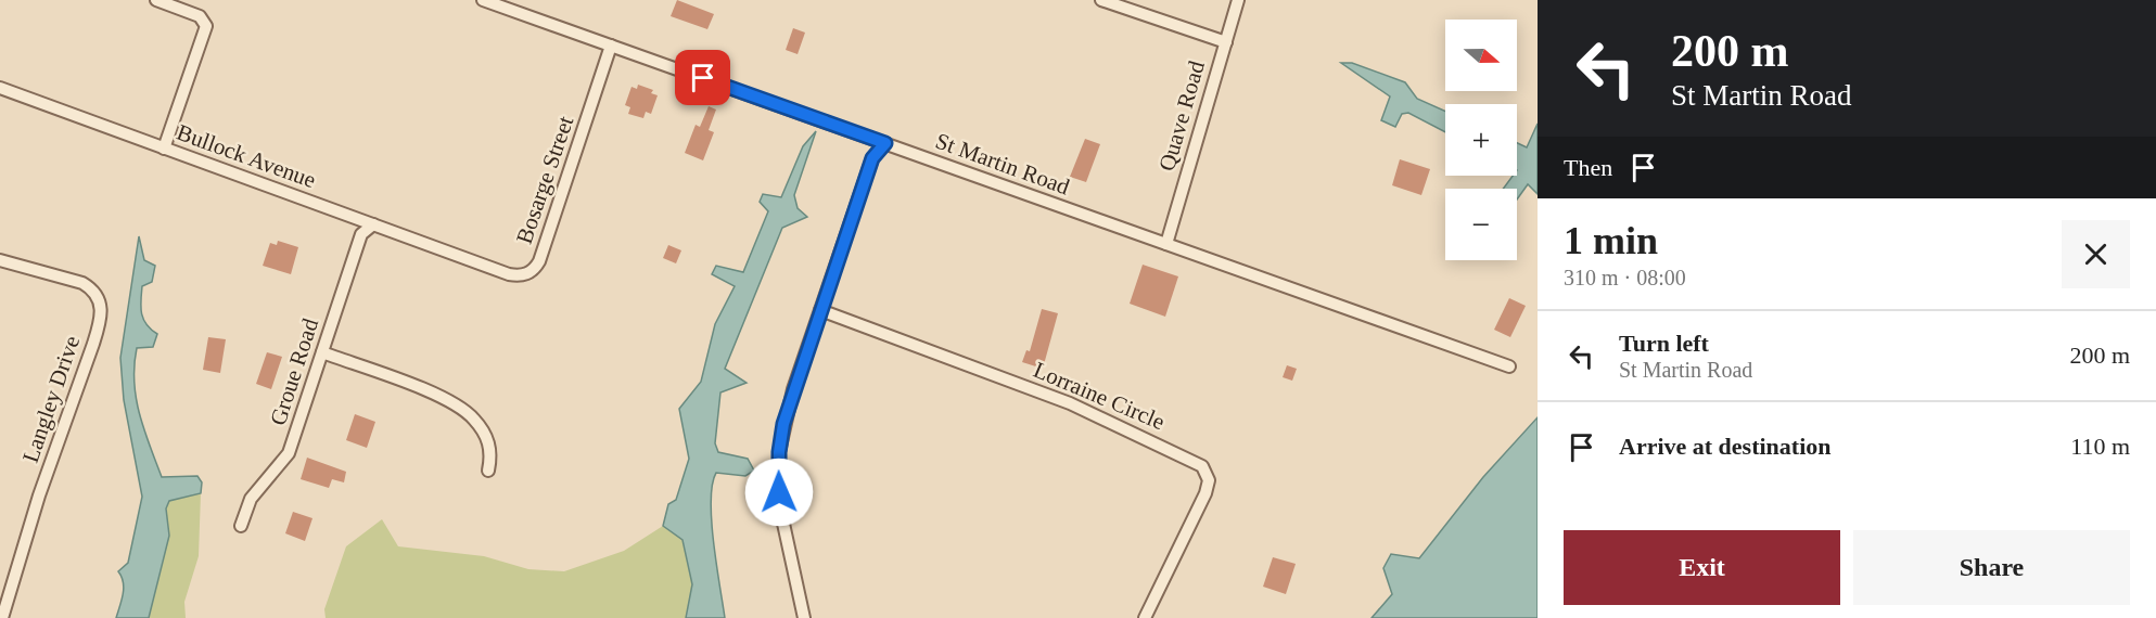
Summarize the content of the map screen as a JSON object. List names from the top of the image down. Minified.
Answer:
{"streets":{"street":["Quave Road","Bullock Avenue","St Martin Road","Bosarge Street","Groue Road","Lorraine Circle","Langley Drive"]},"crossings":[["Quave Road","St Martin Road"],["Bullock Avenue","Bosarge Street"],["Bullock Avenue","Groue Road"],["St Martin Road","Bosarge Street"]],"north":"right","page":{"turn":["200 m","St Martin Road"],"map_buttons":["+","−"],"then":"Then","heading":["1 min","310 m · 08:00"],"list":[{"name":"Turn left","note":"St Martin Road","value":"200 m"},{"name":"Arrive at destination","value":"110 m"}],"buttons":["Exit","Share"]}}
